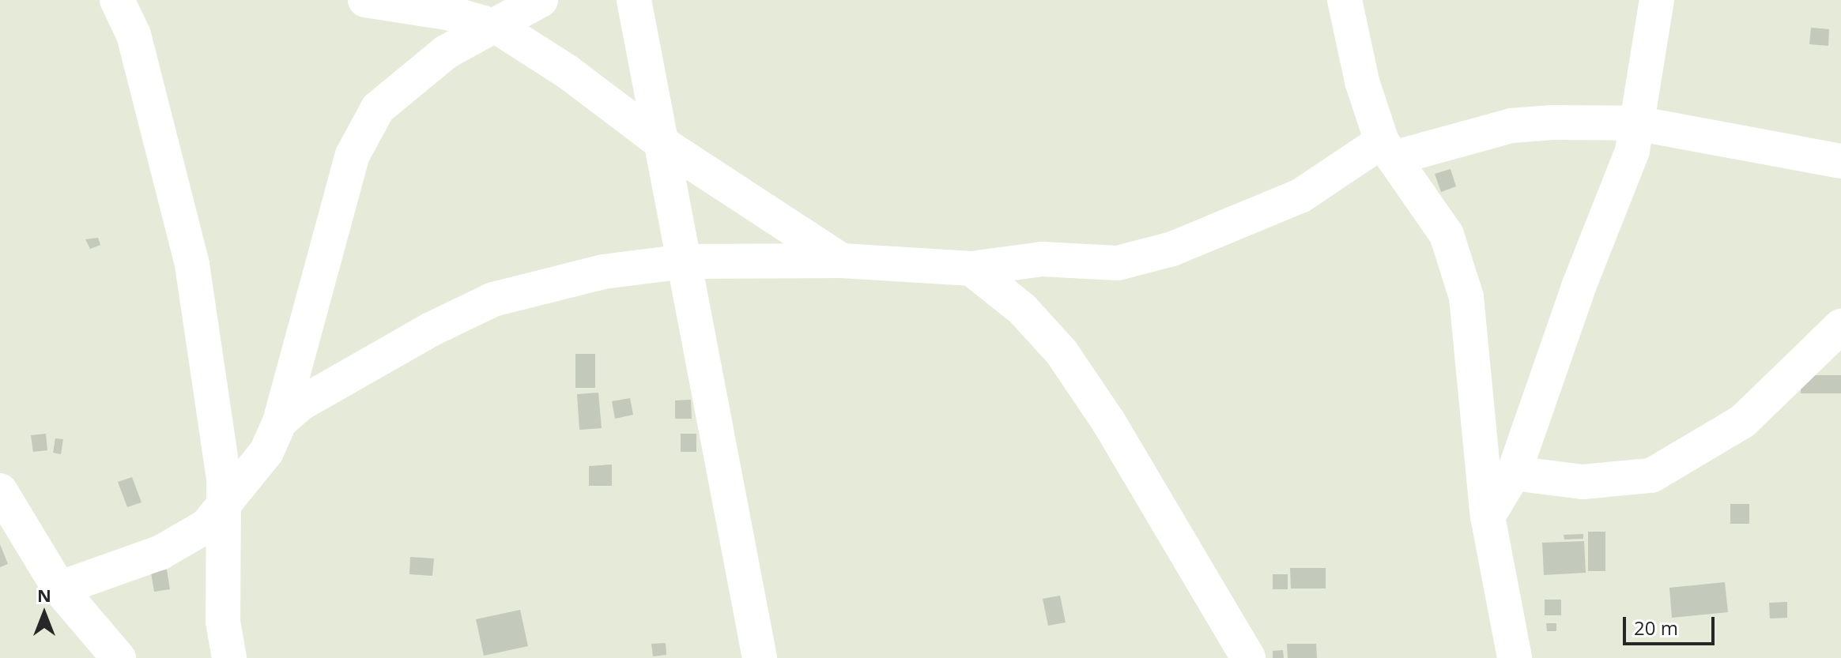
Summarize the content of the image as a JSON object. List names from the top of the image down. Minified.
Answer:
{"scale_bar":"20 m","north":"top"}
